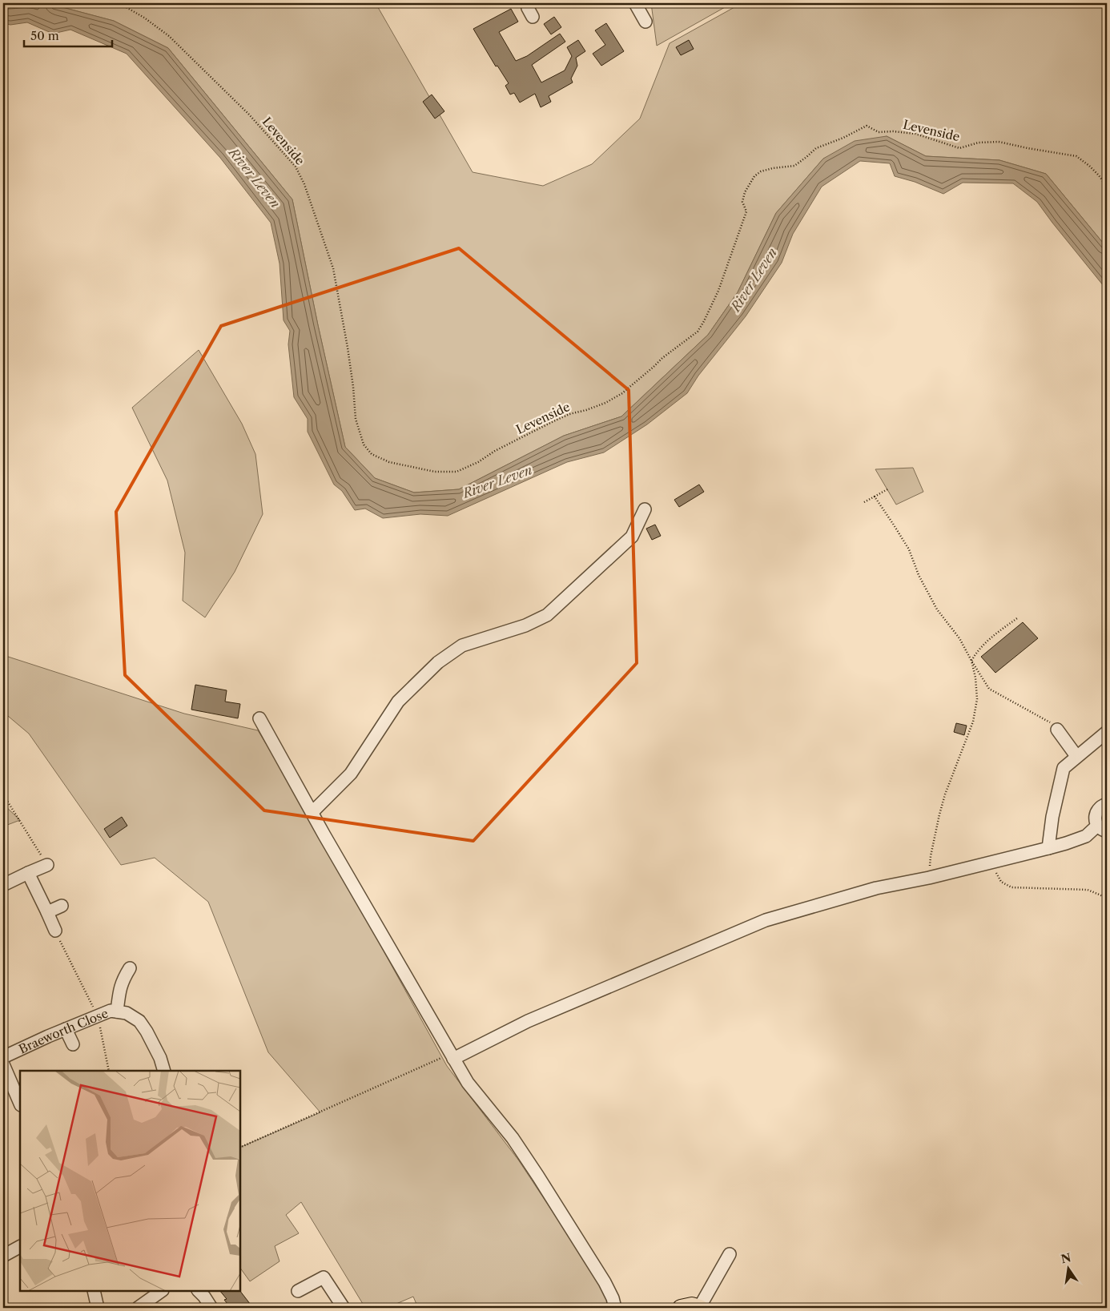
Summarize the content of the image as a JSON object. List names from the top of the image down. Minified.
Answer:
{"streets":{"street":["Braeworth Close"],"path":["Levenside"]},"water":["River Leven"],"scale_bar":"50 m","north":"top"}
